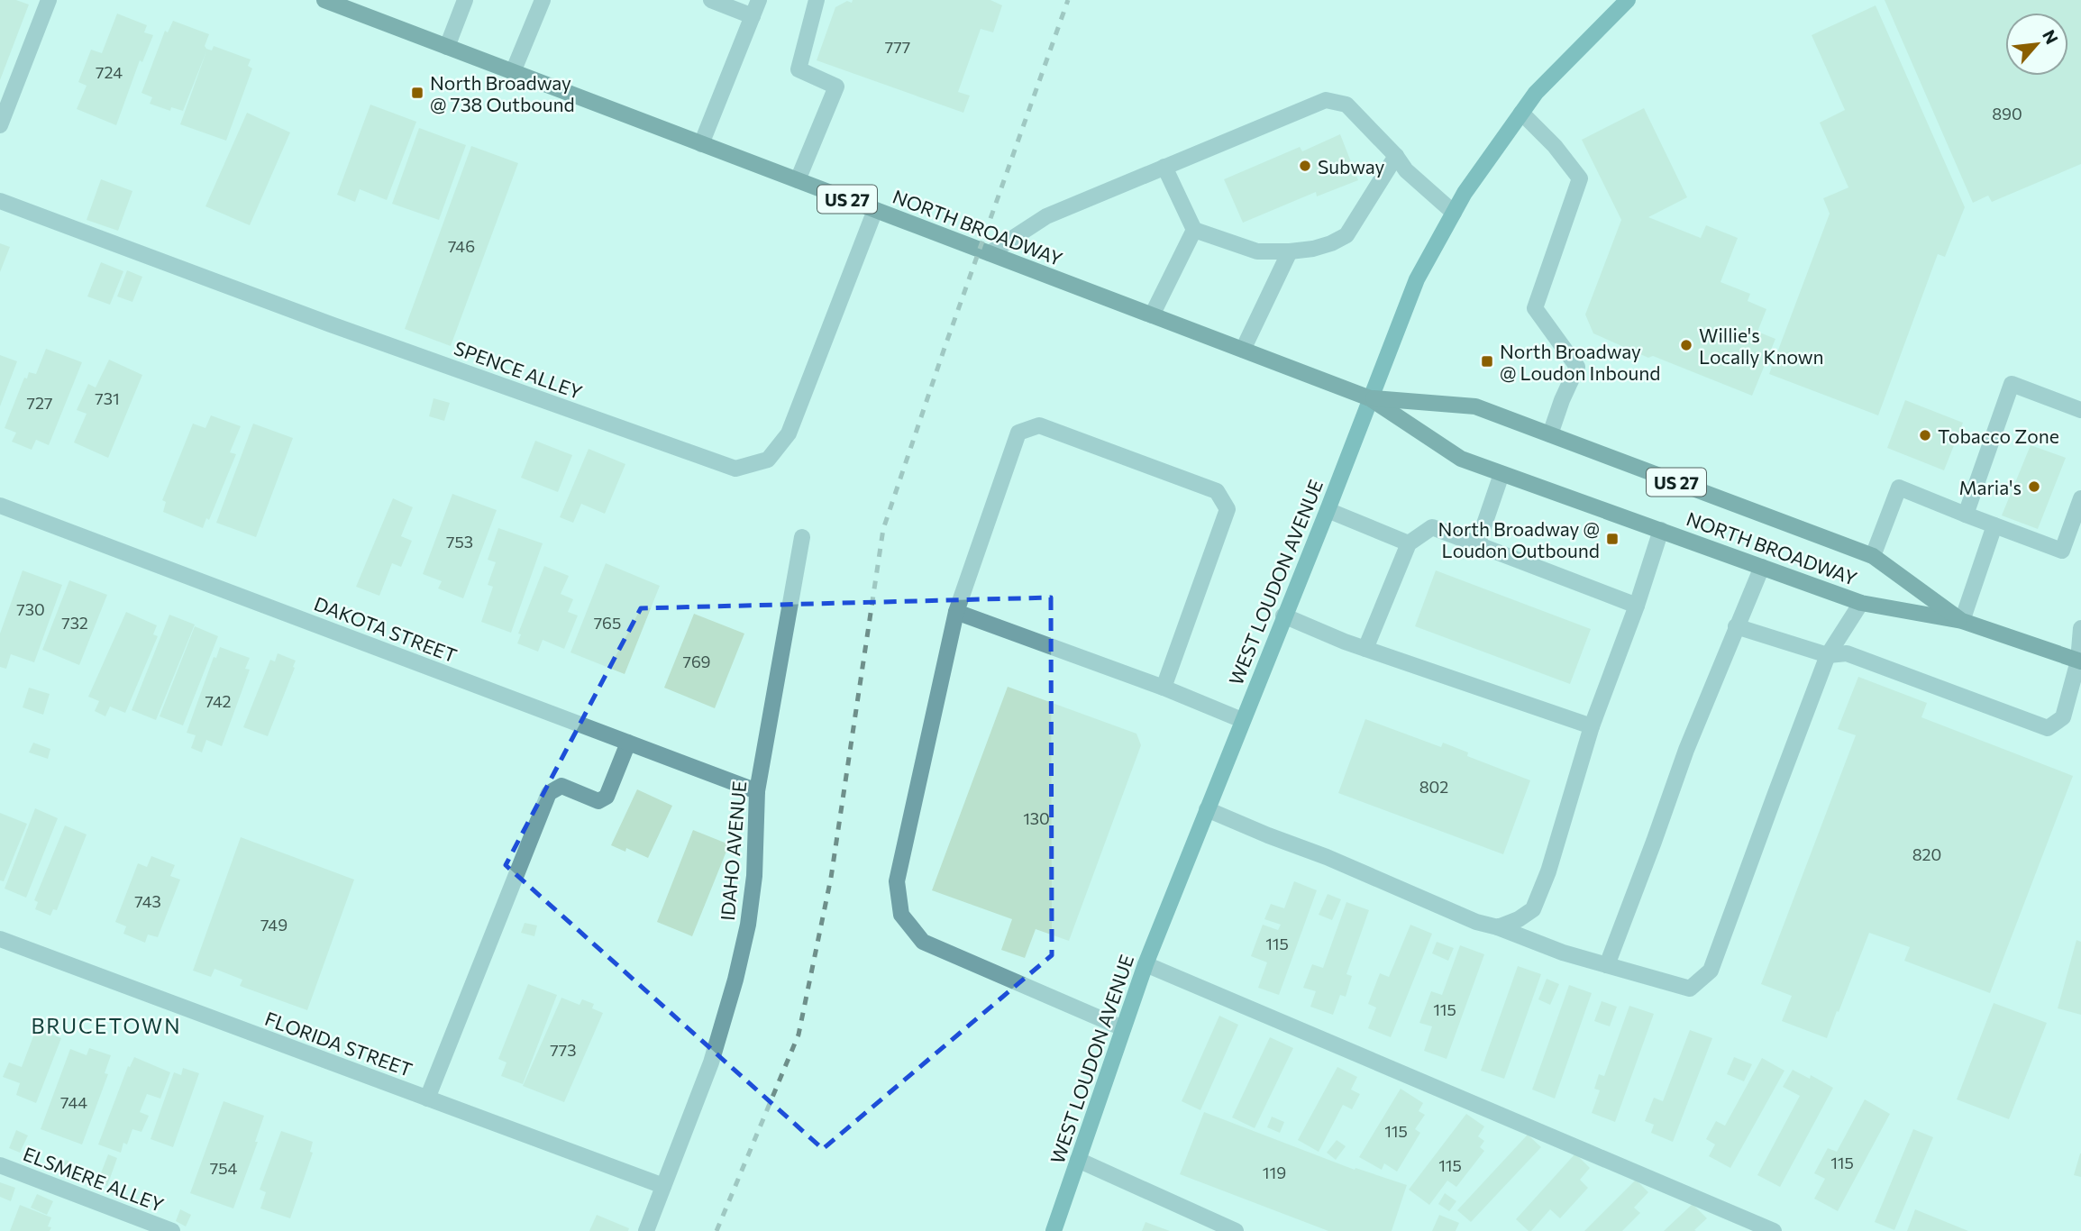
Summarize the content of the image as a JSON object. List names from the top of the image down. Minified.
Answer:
{"streets":{"main road":["US 27","NORTH BROADWAY","WEST LOUDON AVENUE"],"street":["SPENCE ALLEY","DAKOTA STREET","IDAHO AVENUE","FLORIDA STREET","ELSMERE ALLEY"]},"crossings":[["NORTH BROADWAY","SPENCE ALLEY"],["NORTH BROADWAY","WEST LOUDON AVENUE"],["DAKOTA STREET","IDAHO AVENUE"],["IDAHO AVENUE","FLORIDA STREET"]],"districts":["BRUCETOWN"],"places":{"transit":["North Broadway @ 738 Outbound","North Broadway @ Loudon Inbound","North Broadway @ Loudon Outbound"],"other":["Subway","Willie's Locally Known","Tobacco Zone","Maria's"]},"house_numbers":["777","724","890","746","731","727","753","730","732","765","769","742","802","130","820","743","749","115","115","773","744","115","115","115","754","119"],"north":"top right"}
